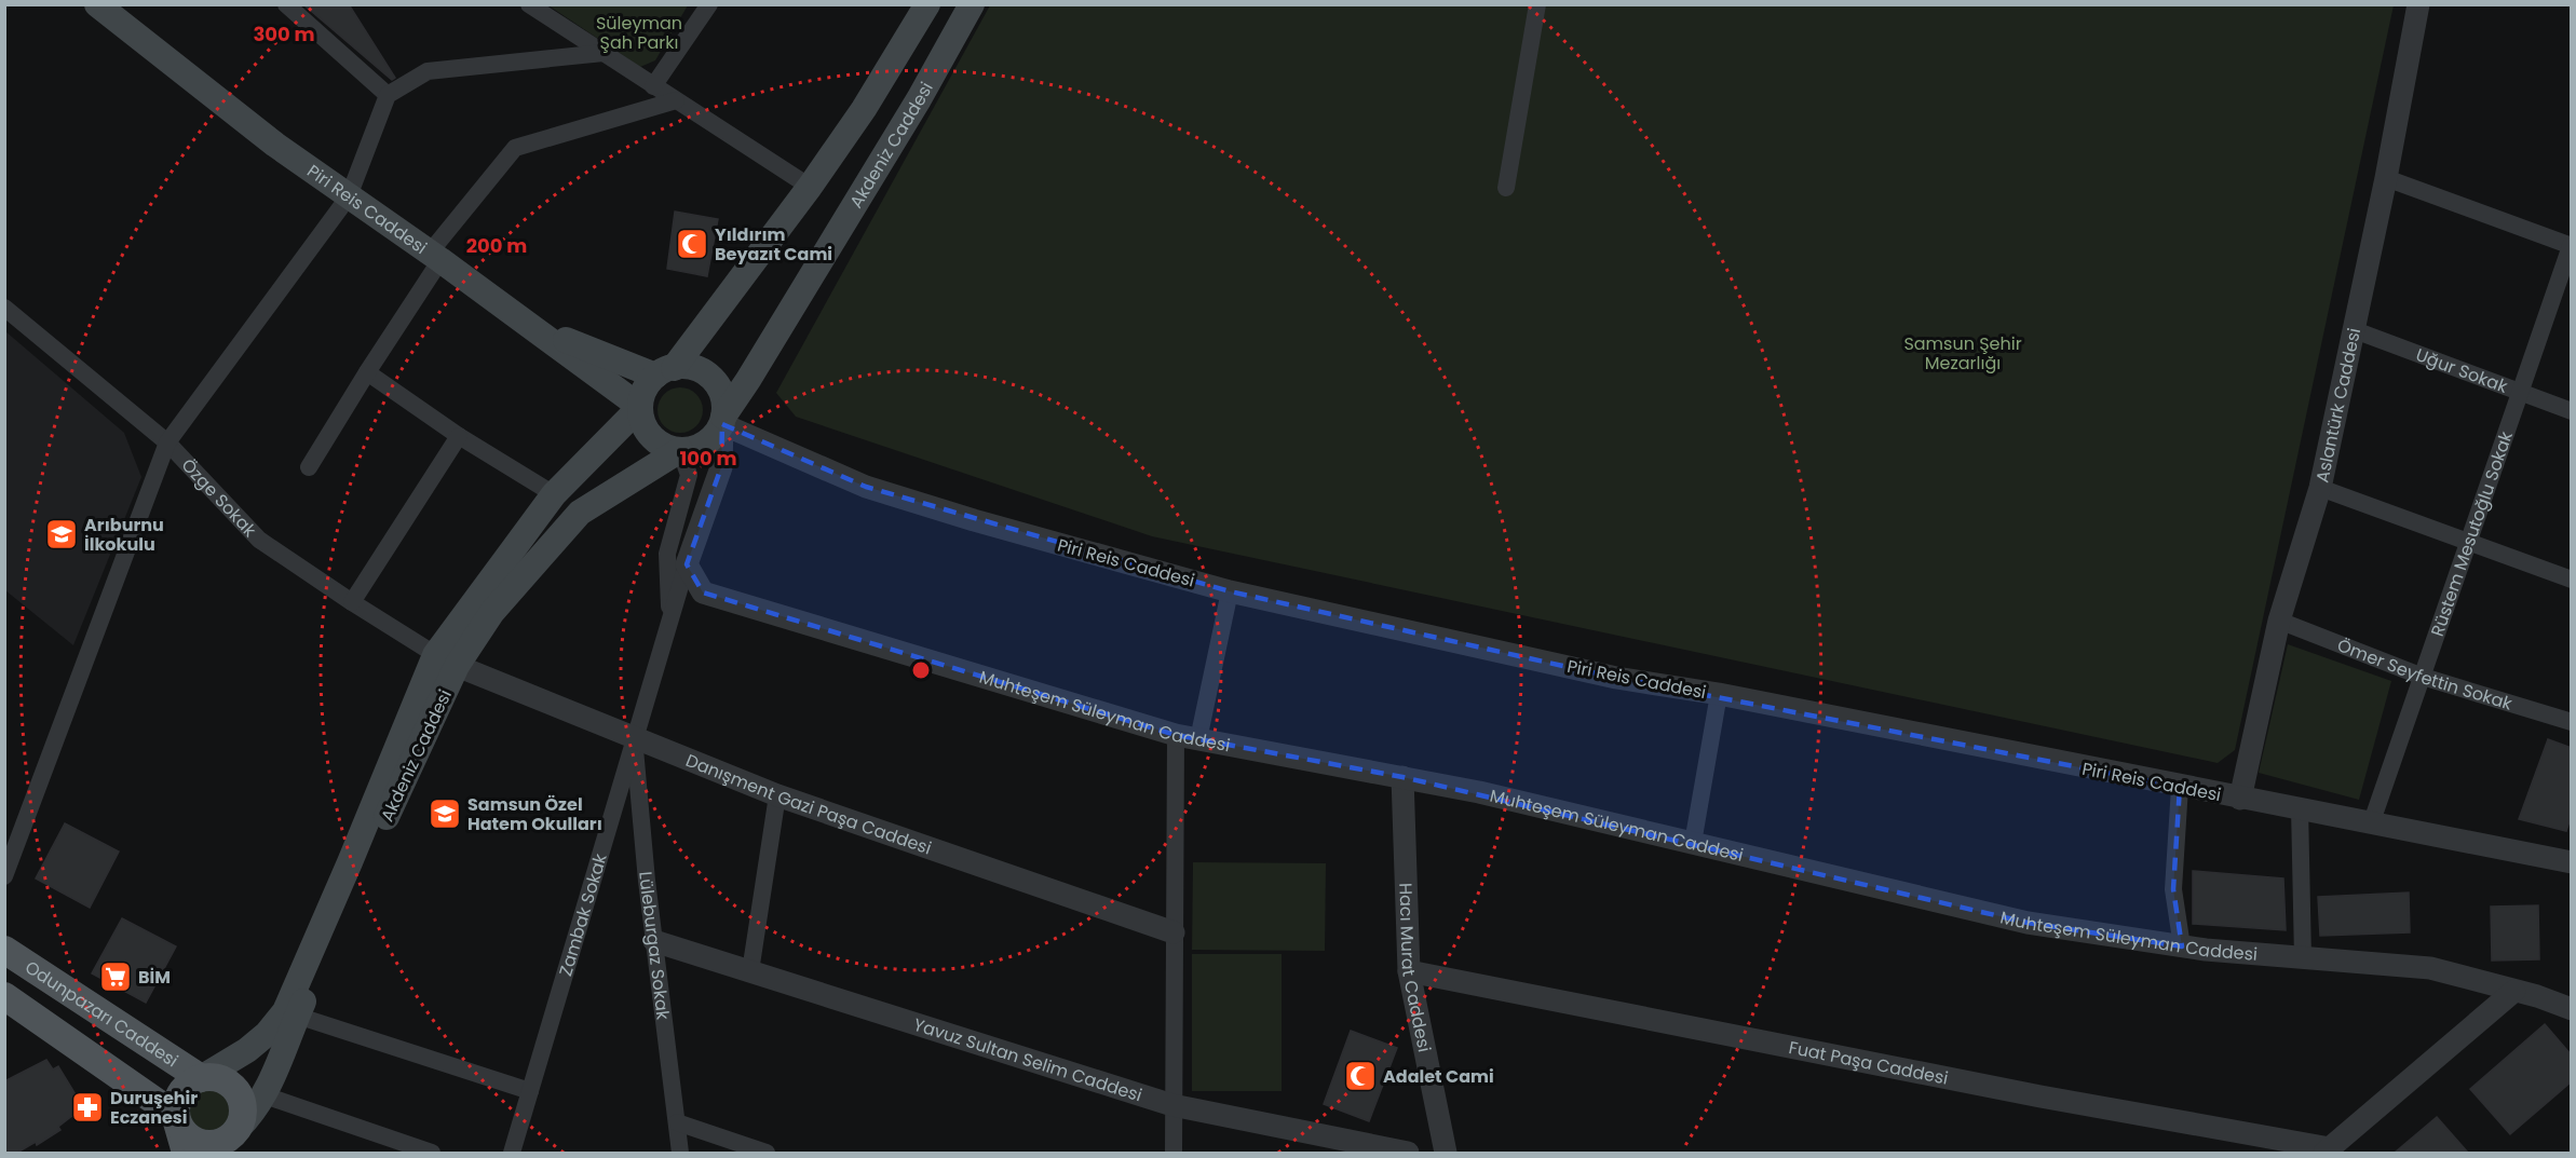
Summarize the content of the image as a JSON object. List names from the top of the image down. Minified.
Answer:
{"streets":{"main road":["Akdeniz Caddesi","Piri Reis Caddesi","Odunpazarı Caddesi"],"street":["Uğur Sokak","Aslantürk Caddesi","Özge Sokak","Rüstem Mesutoğlu Sokak","Ömer Seyfettin Sokak","Muhteşem Süleyman Caddesi","Danışment Gazi Paşa Caddesi","Zambak Sokak","Lüleburgaz Sokak","Hacı Murat Caddesi","Yavuz Sultan Selim Caddesi","Fuat Paşa Caddesi"]},"crossings":[["Akdeniz Caddesi","Piri Reis Caddesi"],["Akdeniz Caddesi","Özge Sokak"],["Akdeniz Caddesi","Danışment Gazi Paşa Caddesi"],["Akdeniz Caddesi","Odunpazarı Caddesi"],["Piri Reis Caddesi","Aslantürk Caddesi"],["Piri Reis Caddesi","Rüstem Mesutoğlu Sokak"],["Uğur Sokak","Aslantürk Caddesi"],["Uğur Sokak","Rüstem Mesutoğlu Sokak"],["Aslantürk Caddesi","Ömer Seyfettin Sokak"],["Özge Sokak","Danışment Gazi Paşa Caddesi"],["Rüstem Mesutoğlu Sokak","Ömer Seyfettin Sokak"],["Muhteşem Süleyman Caddesi","Zambak Sokak"],["Muhteşem Süleyman Caddesi","Hacı Murat Caddesi"],["Danışment Gazi Paşa Caddesi","Zambak Sokak"],["Danışment Gazi Paşa Caddesi","Lüleburgaz Sokak"],["Zambak Sokak","Lüleburgaz Sokak"],["Lüleburgaz Sokak","Yavuz Sultan Selim Caddesi"],["Hacı Murat Caddesi","Fuat Paşa Caddesi"]],"parks":["Süleyman Şah Parkı","Samsun Şehir Mezarlığı"],"places":{"mosque":["Yıldırım Beyazıt Cami","Adalet Cami"],"school or university":["Arıburnu İlkokulu","Samsun Özel Hatem Okulları"],"supermarket":["BİM"],"pharmacy":["Duruşehir Eczanesi"]},"rings":["300 m","200 m","100 m"]}
